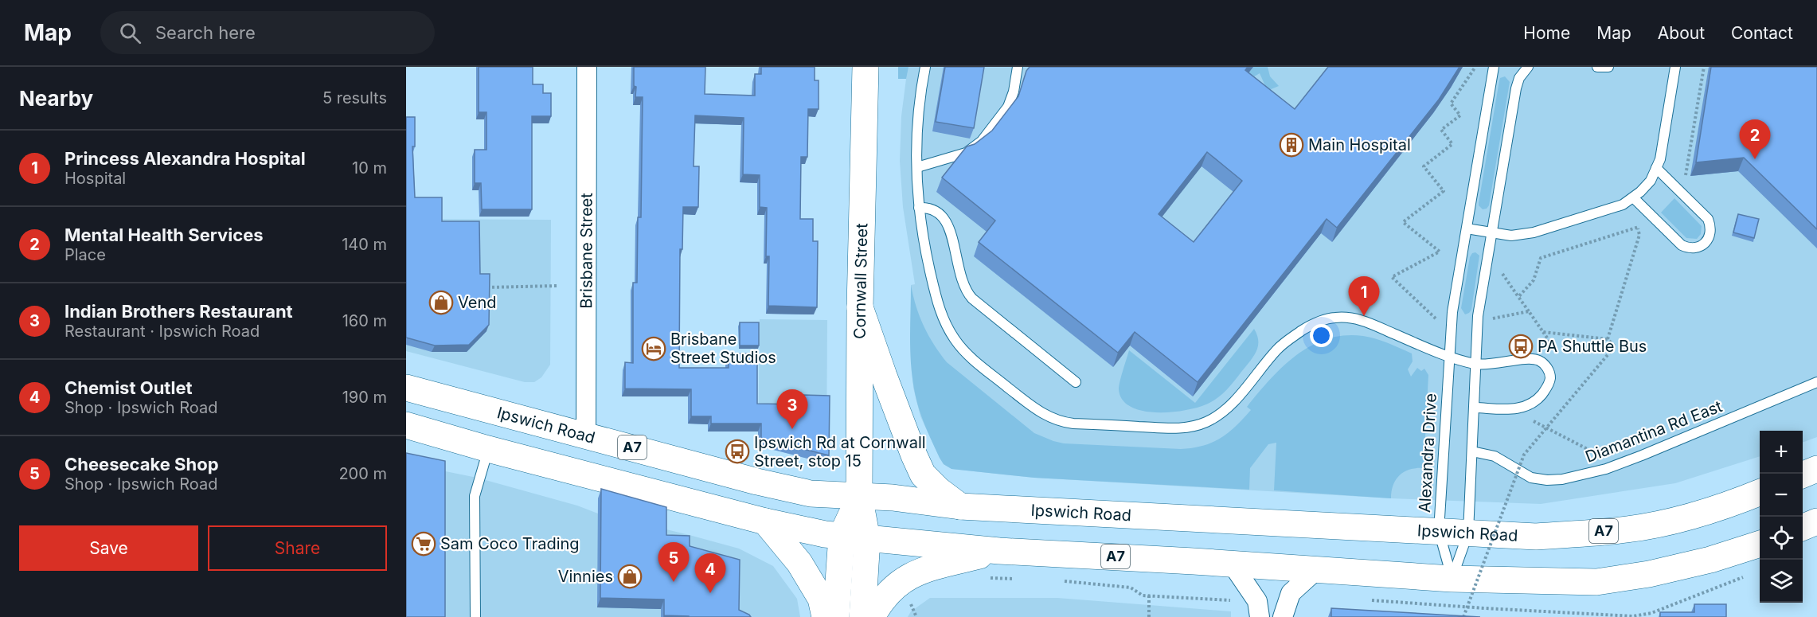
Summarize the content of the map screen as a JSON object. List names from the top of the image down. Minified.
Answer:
{"streets":{"main road":["Cornwall Street","Ipswich Road","A7"],"street":["Brisbane Street"],"lane":["Diamantina Rd East","Alexandra Drive"]},"crossings":[["Brisbane Street","Ipswich Road"],["Cornwall Street","Ipswich Road"],["Cornwall Street","A7"],["Ipswich Road","Alexandra Drive"],["A7","Alexandra Drive"]],"places":{"building":["Main Hospital"],"shop":["Vend","Vinnies"],"bus stop":["PA Shuttle Bus","Ipswich Rd at Cornwall Street, stop 15"],"hotel":["Brisbane Street Studios"],"supermarket":["Sam Coco Trading"]},"page":{"header":"Map","search":"Search here","nav":["Home","Map","About","Contact"],"heading":["Nearby","5 results"],"pins":["2","1","3","5","4"],"list":[{"mark":"1","name":"Princess Alexandra Hospital","note":"Hospital","value":"10 m"},{"mark":"2","name":"Mental Health Services","note":"Place","value":"140 m"},{"mark":"3","name":"Indian Brothers Restaurant","note":"Restaurant · Ipswich Road","value":"160 m"},{"mark":"4","name":"Chemist Outlet","note":"Shop · Ipswich Road","value":"190 m"},{"mark":"5","name":"Cheesecake Shop","note":"Shop · Ipswich Road","value":"200 m"}],"map_buttons":["+","−"],"buttons":["Save","Share"]}}
